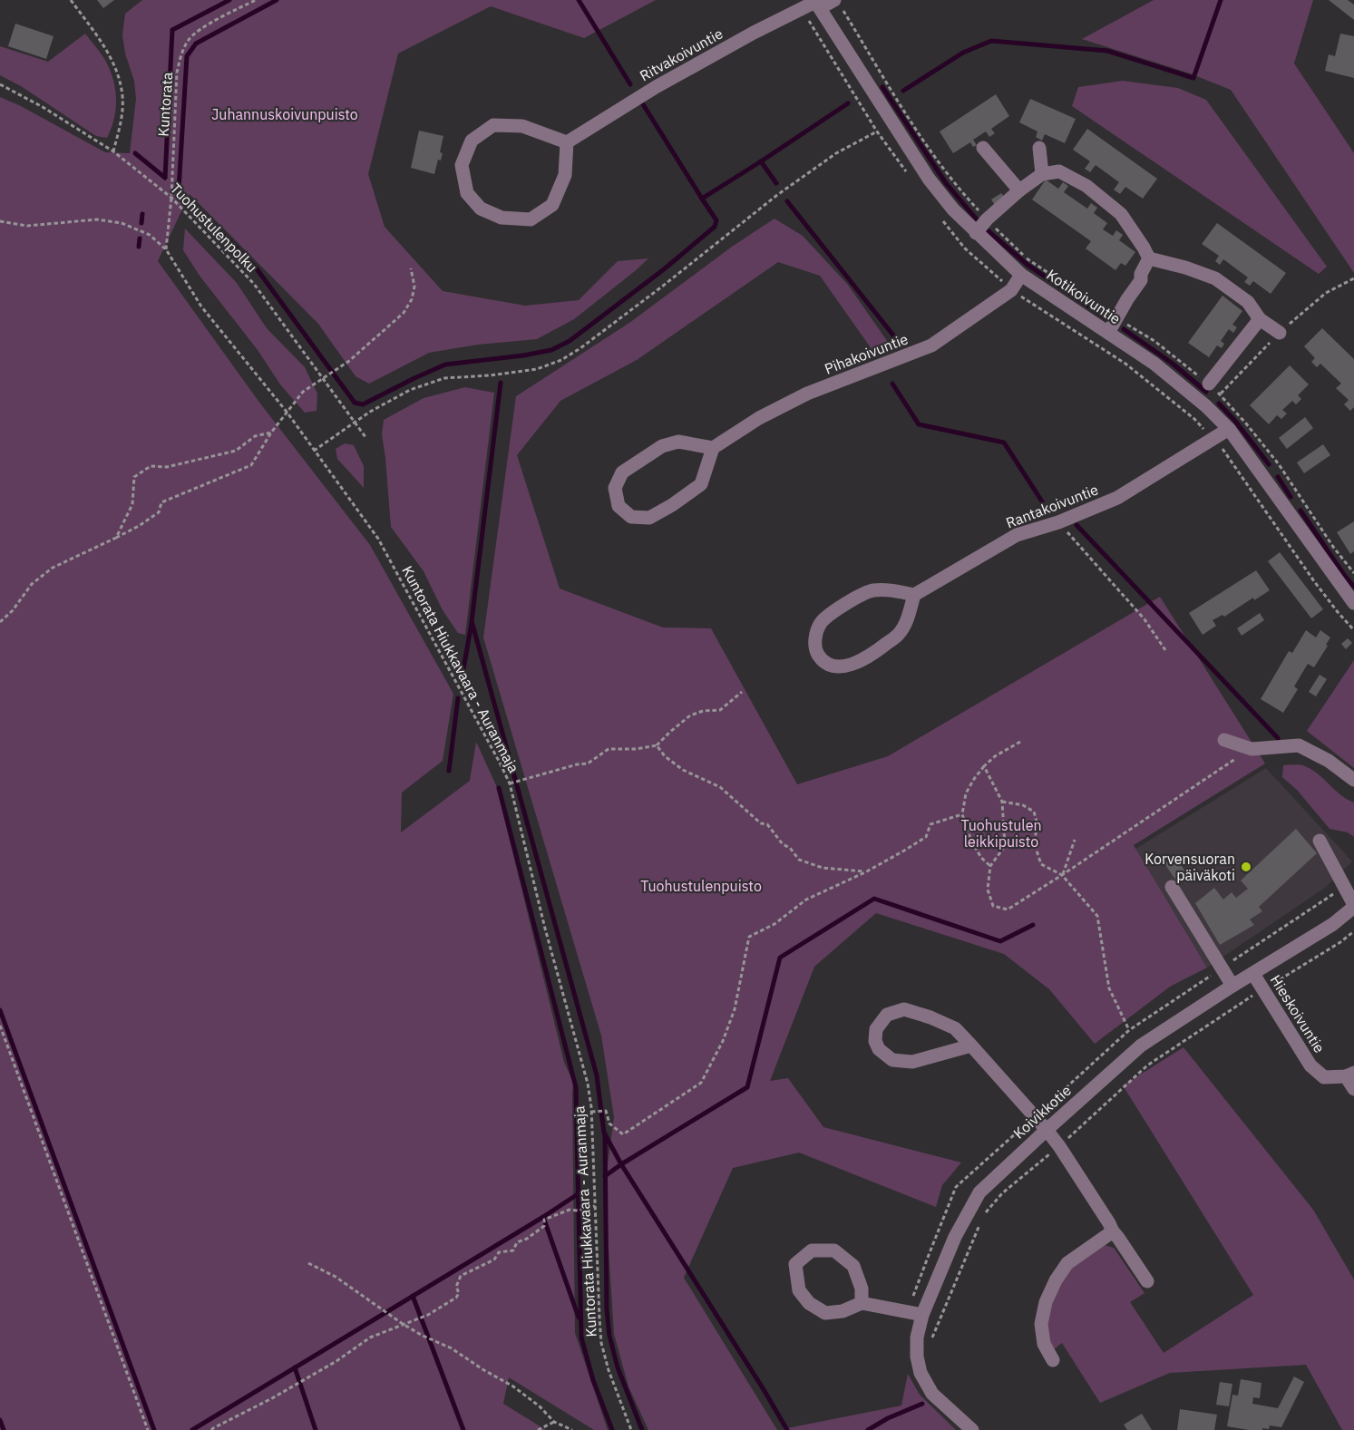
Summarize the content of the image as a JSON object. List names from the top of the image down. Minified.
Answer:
{"streets":{"street":["Ritvakoivuntie","Kotikoivuntie","Pihakoivuntie","Rantakoivuntie","Hieskoivuntie","Koivikkotie"],"path":["Kuntorata","Tuohustulenpolku","Kuntorata Hiukkavaara - Auranmaja"]},"crossings":[["Ritvakoivuntie","Kotikoivuntie"],["Kuntorata","Tuohustulenpolku"],["Kuntorata","Kuntorata Hiukkavaara - Auranmaja"],["Kotikoivuntie","Pihakoivuntie"],["Kotikoivuntie","Rantakoivuntie"],["Hieskoivuntie","Koivikkotie"]],"parks":["Juhannuskoivunpuisto","Tuohustulen leikkipuisto","Tuohustulenpuisto"],"places":["Korvensuoran päiväkoti"]}
